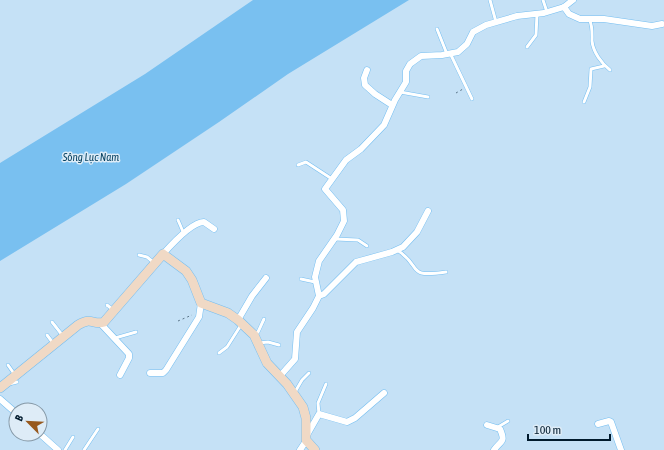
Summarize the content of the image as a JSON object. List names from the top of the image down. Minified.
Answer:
{"water":["Sông Lục Nam"],"scale_bar":"100 m","north":"top left"}
